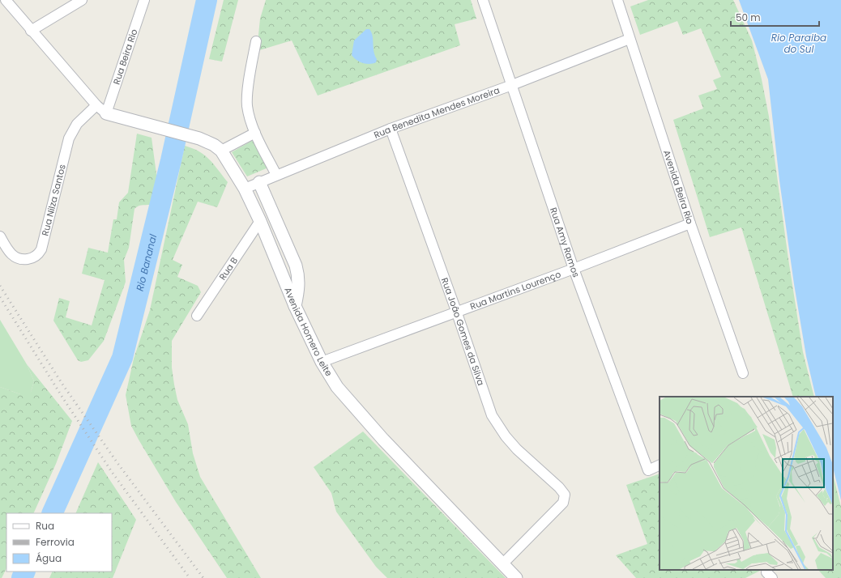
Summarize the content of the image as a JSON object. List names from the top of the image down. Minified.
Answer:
{"streets":{"street":["Rua Beira Rio","Rua Benedita Mendes Moreira","Avenida Beira Rio","Rua Nilza Santos","Rua Amy Ramos","Rua B","Rua Martins Lourenço","Avenida Homero Leite","Rua João Gomes da Silva"]},"crossings":[["Rua Beira Rio","Avenida Homero Leite"],["Rua Benedita Mendes Moreira","Avenida Beira Rio"],["Rua Benedita Mendes Moreira","Rua Amy Ramos"],["Rua Benedita Mendes Moreira","Avenida Homero Leite"],["Rua Benedita Mendes Moreira","Rua João Gomes da Silva"],["Avenida Beira Rio","Rua Martins Lourenço"],["Rua Amy Ramos","Rua Martins Lourenço"],["Rua B","Avenida Homero Leite"],["Rua Martins Lourenço","Avenida Homero Leite"],["Rua Martins Lourenço","Rua João Gomes da Silva"],["Avenida Homero Leite","Rua João Gomes da Silva"]],"water":["Rio Paraiba do Sul","Rio Bananal"],"legend":["Rua","Ferrovia","Água"],"scale_bar":"50 m"}
